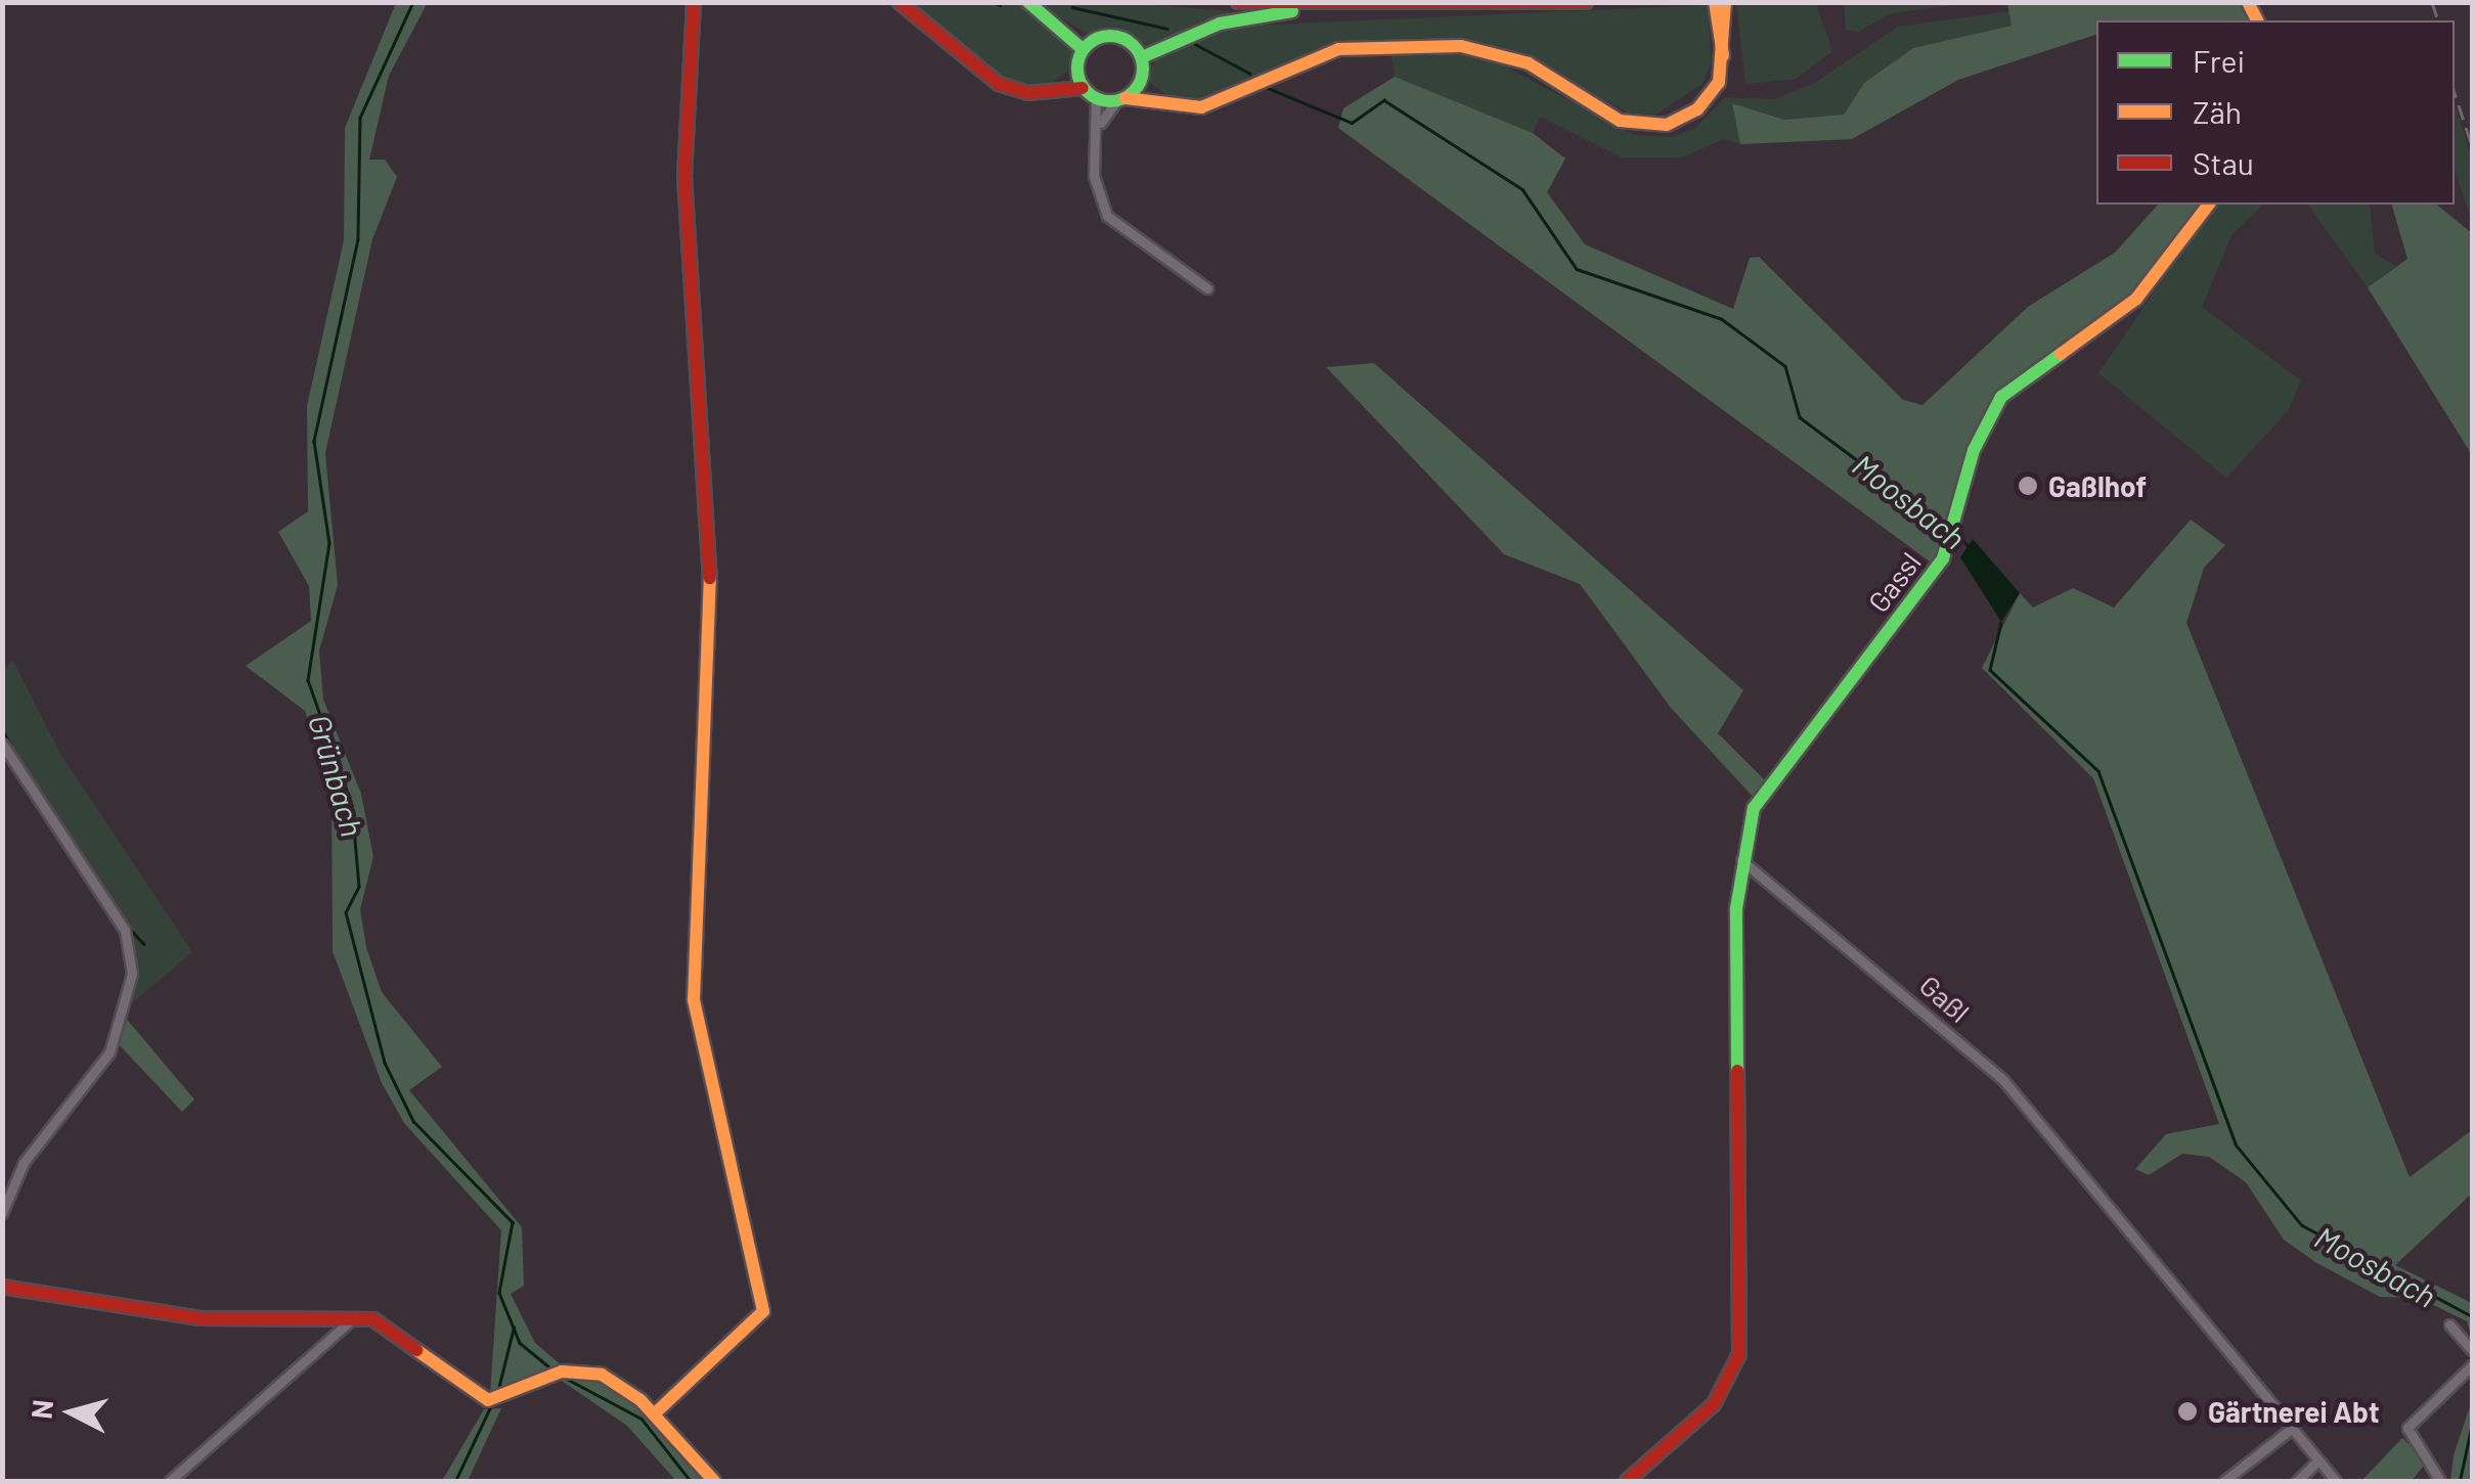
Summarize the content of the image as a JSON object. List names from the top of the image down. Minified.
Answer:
{"streets":{"main road":["Gassl"],"street":["Gaßl"]},"crossings":[["Gassl","Gaßl"]],"water":["Moosbach","Grünbach"],"places":["Gaßlhof","Gärtnerei Abt"],"legend":["Frei","Zäh","Stau"],"north":"left"}
